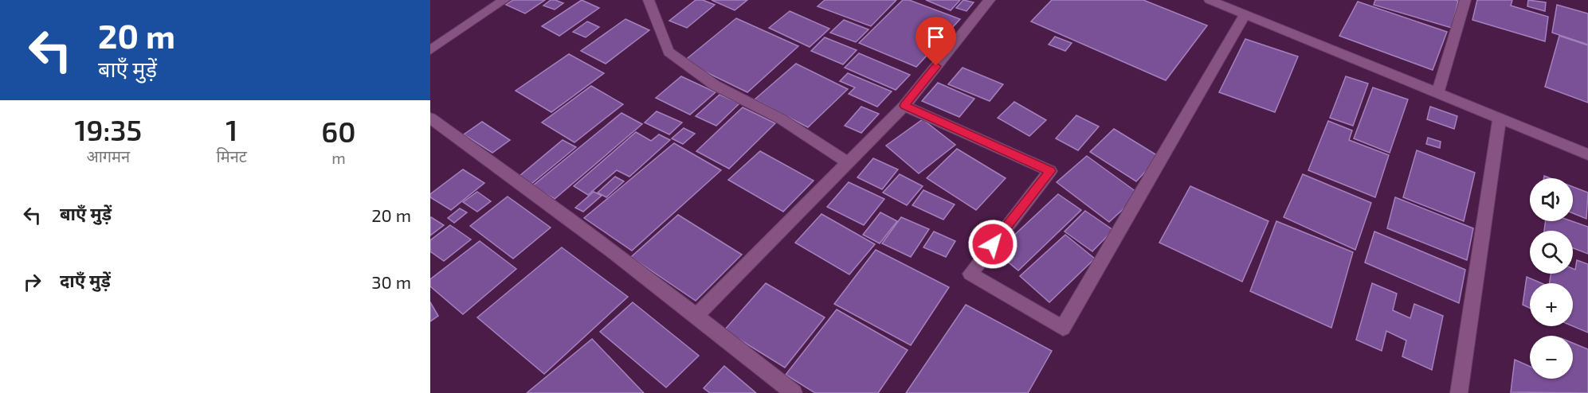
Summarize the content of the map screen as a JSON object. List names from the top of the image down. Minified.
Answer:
{"page":{"turn":["20 m","बाएँ मुड़ें"],"eta":["19:35","आगमन","1","मिनट","60","m"],"map_buttons":["+","−"],"list":[{"name":"बाएँ मुड़ें","value":"20 m"},{"name":"दाएँ मुड़ें","value":"30 m"}]}}
